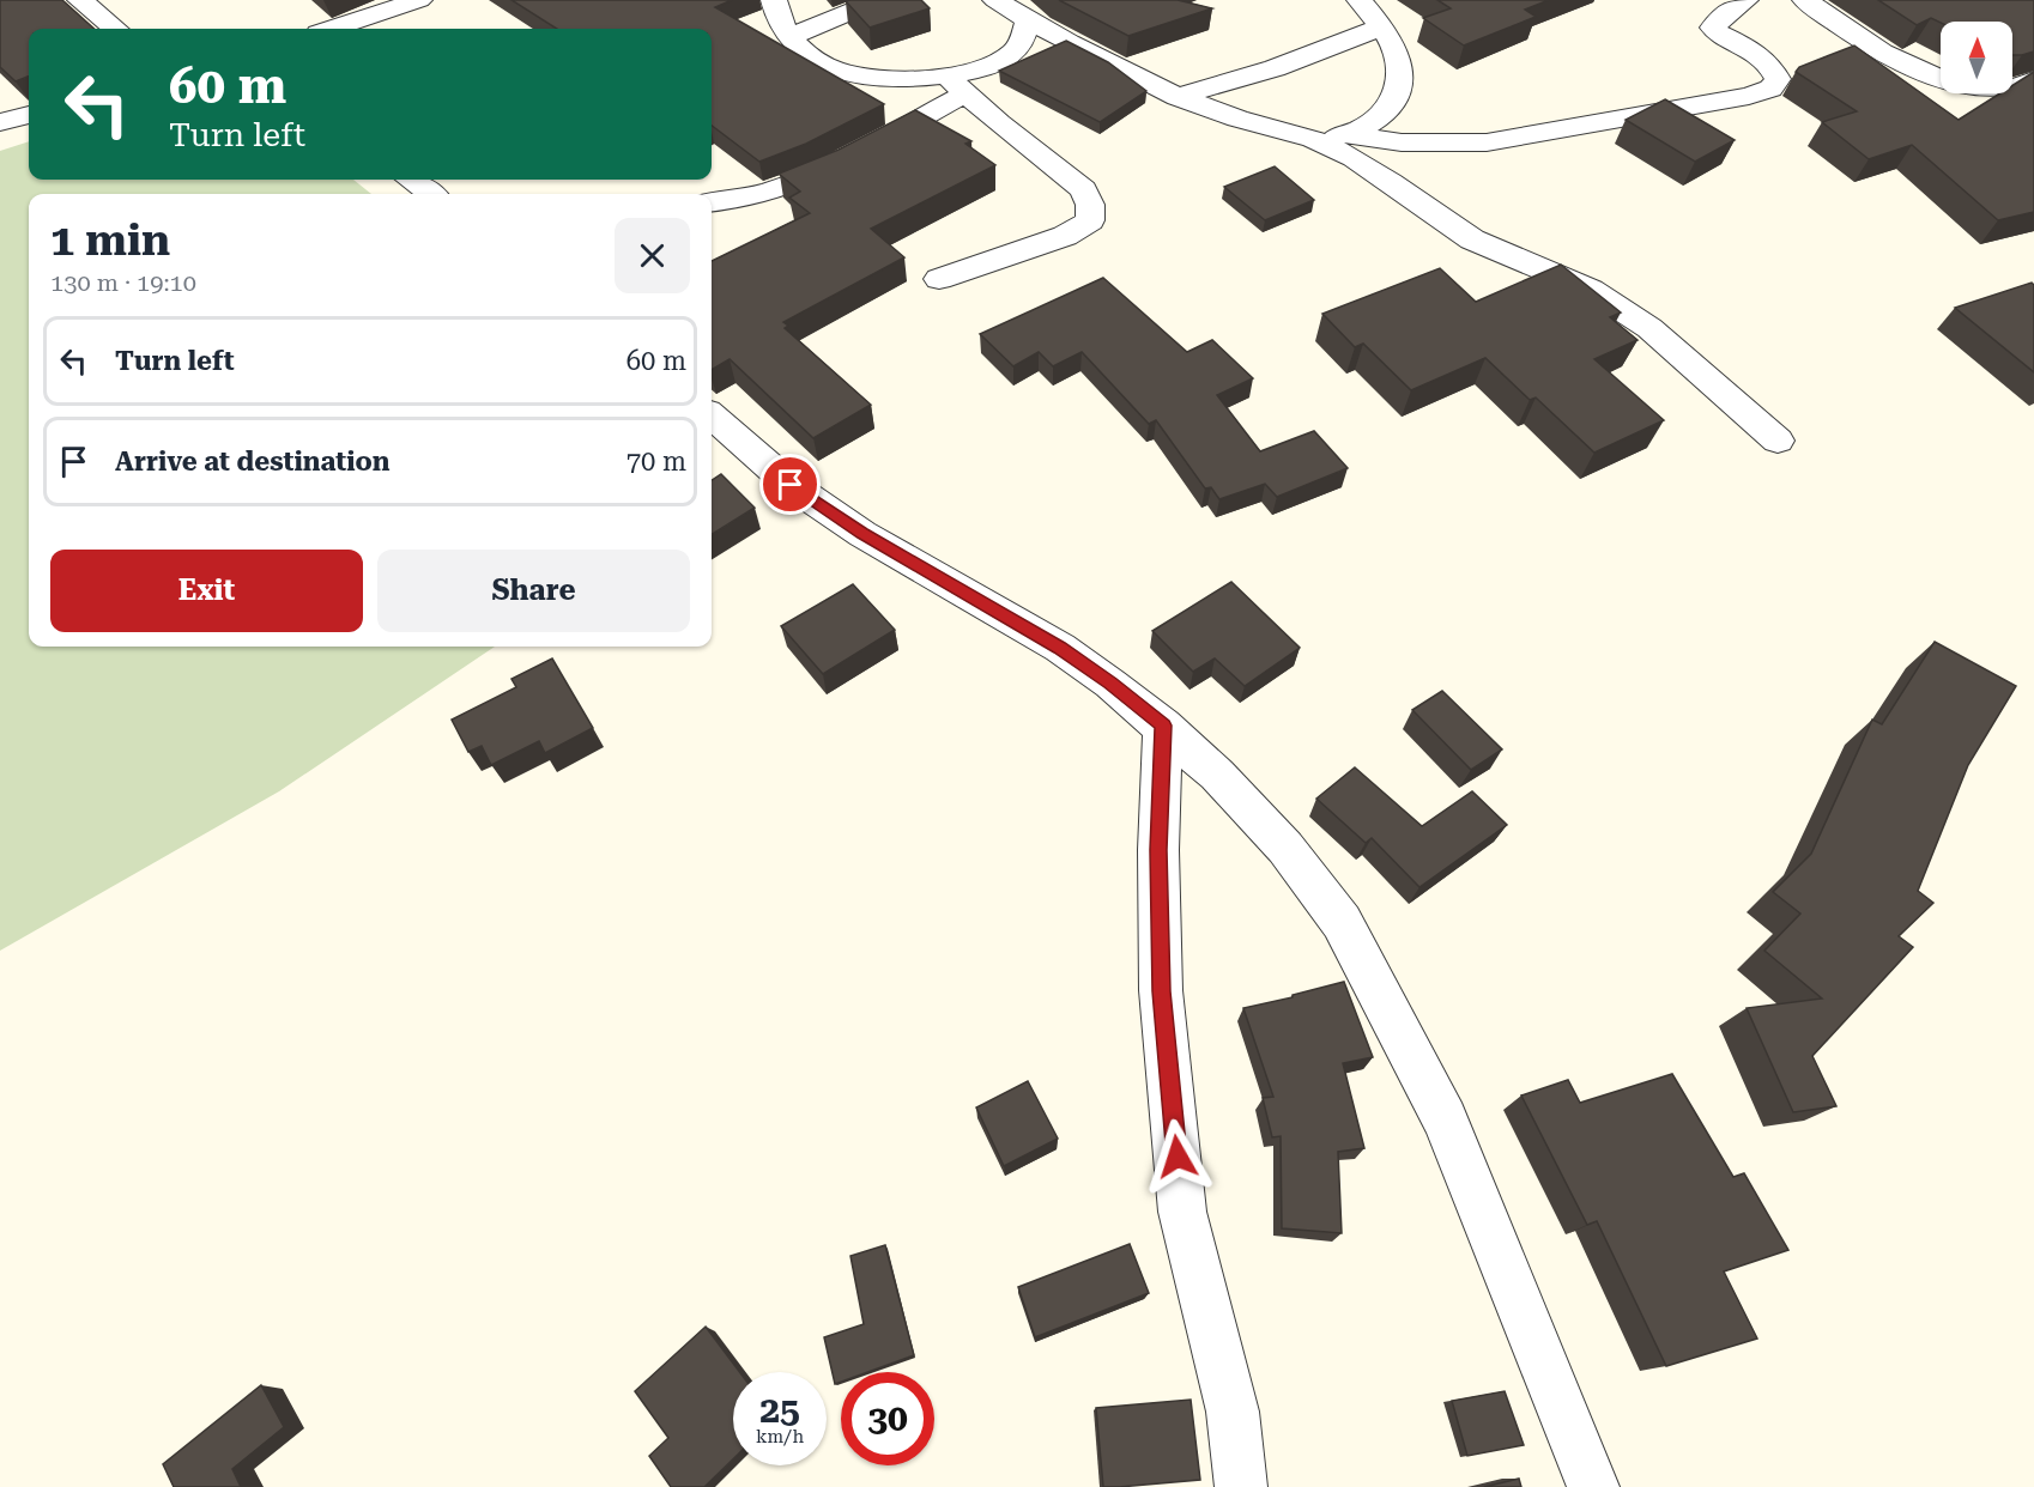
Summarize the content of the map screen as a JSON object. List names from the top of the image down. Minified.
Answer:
{"north":"top","page":{"turn":["60 m","Turn left"],"heading":["1 min","130 m · 19:10"],"list":[{"name":"Turn left","value":"60 m"},{"name":"Arrive at destination","value":"70 m"}],"buttons":["Exit","Share"],"speed":"25 km/h","limit":"30"}}
